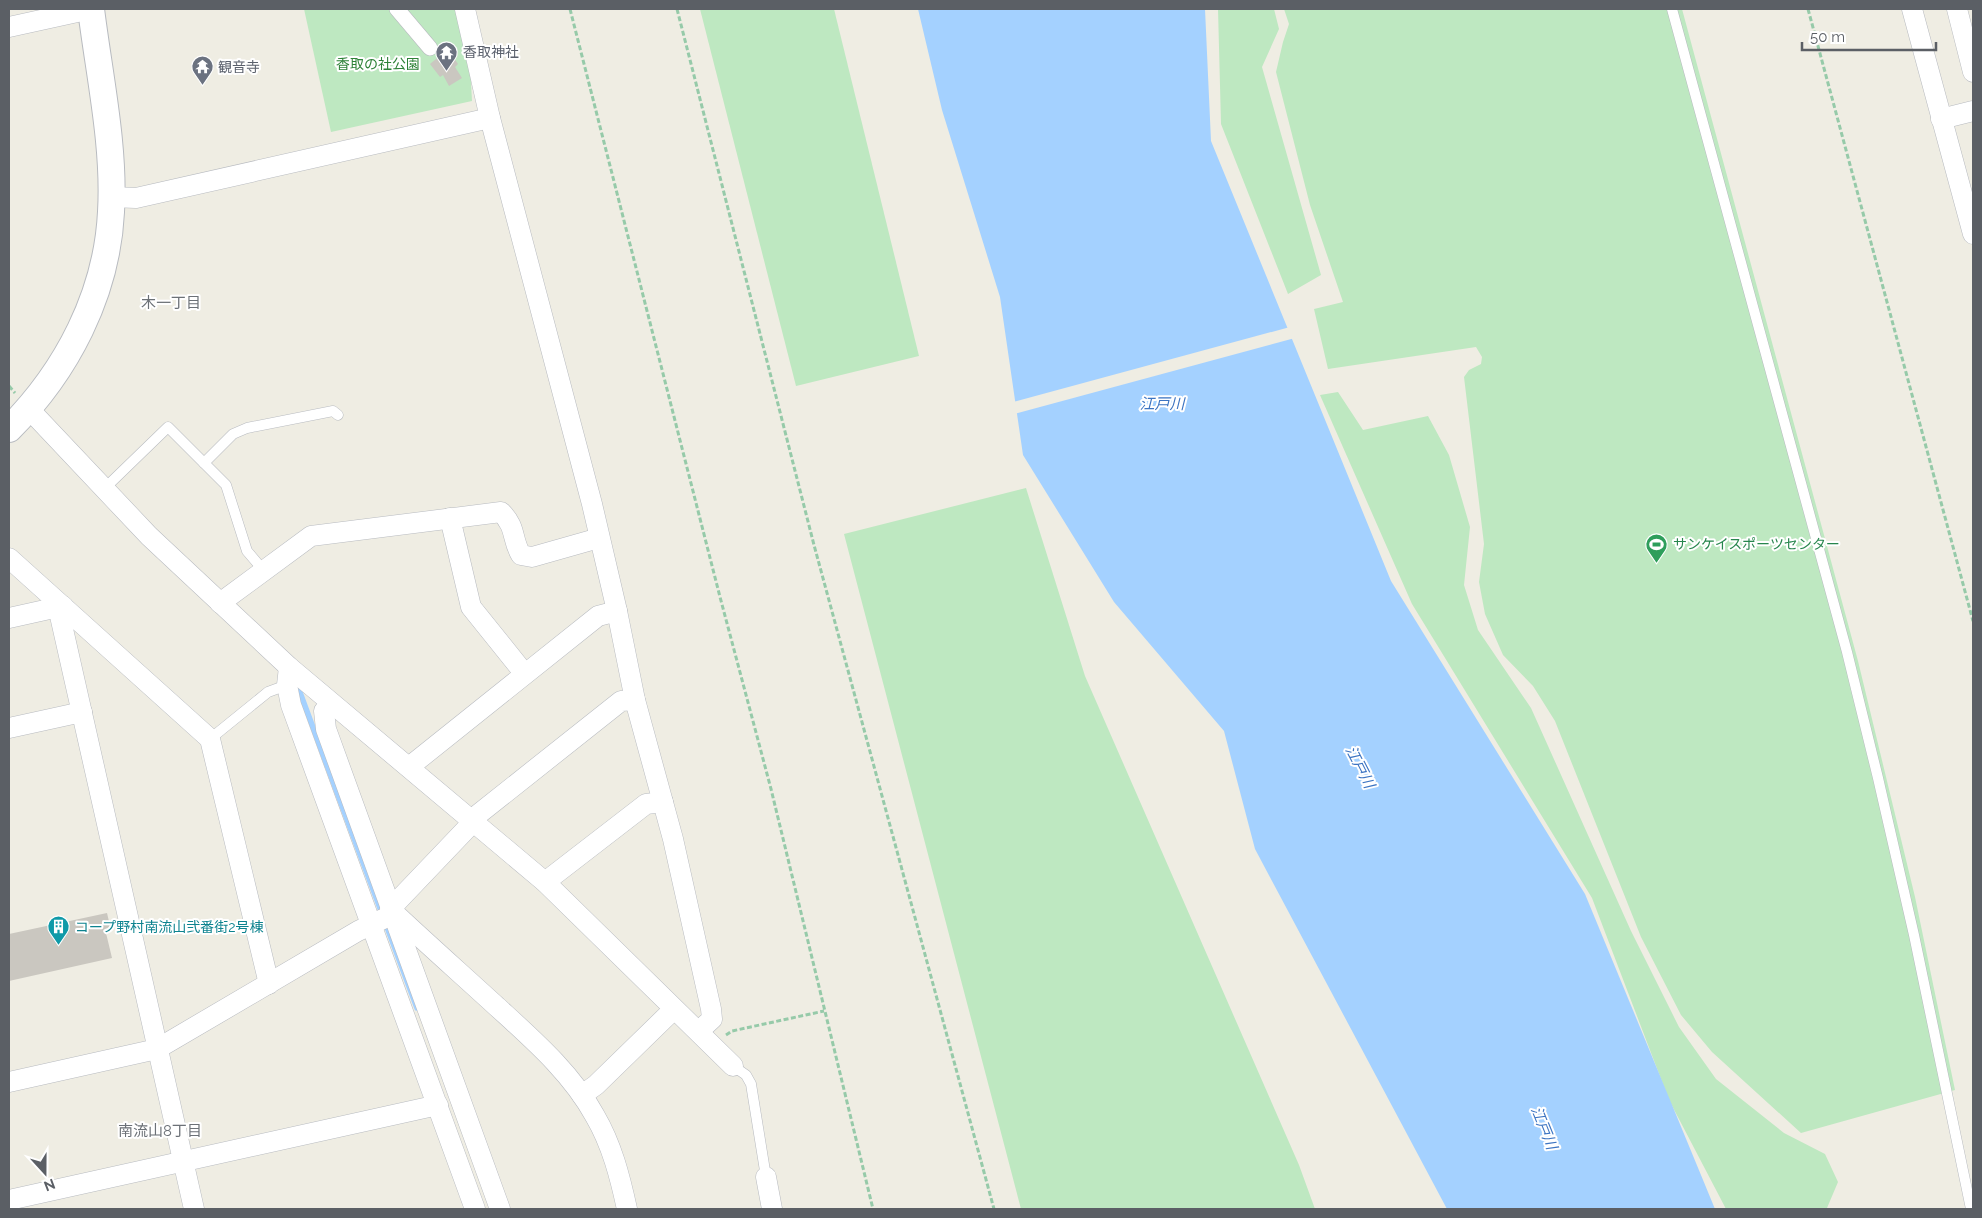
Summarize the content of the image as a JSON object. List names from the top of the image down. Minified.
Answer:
{"districts":["木一丁目","南流山8丁目"],"water":["江戸川"],"parks":["香取の社公園"],"places":{"temple":["香取神社","観音寺"],"sports":["サンケイスポーツセンター"],"building":["コープ野村南流山弐番街2号棟"]},"scale_bar":"50 m","north":"bottom"}
